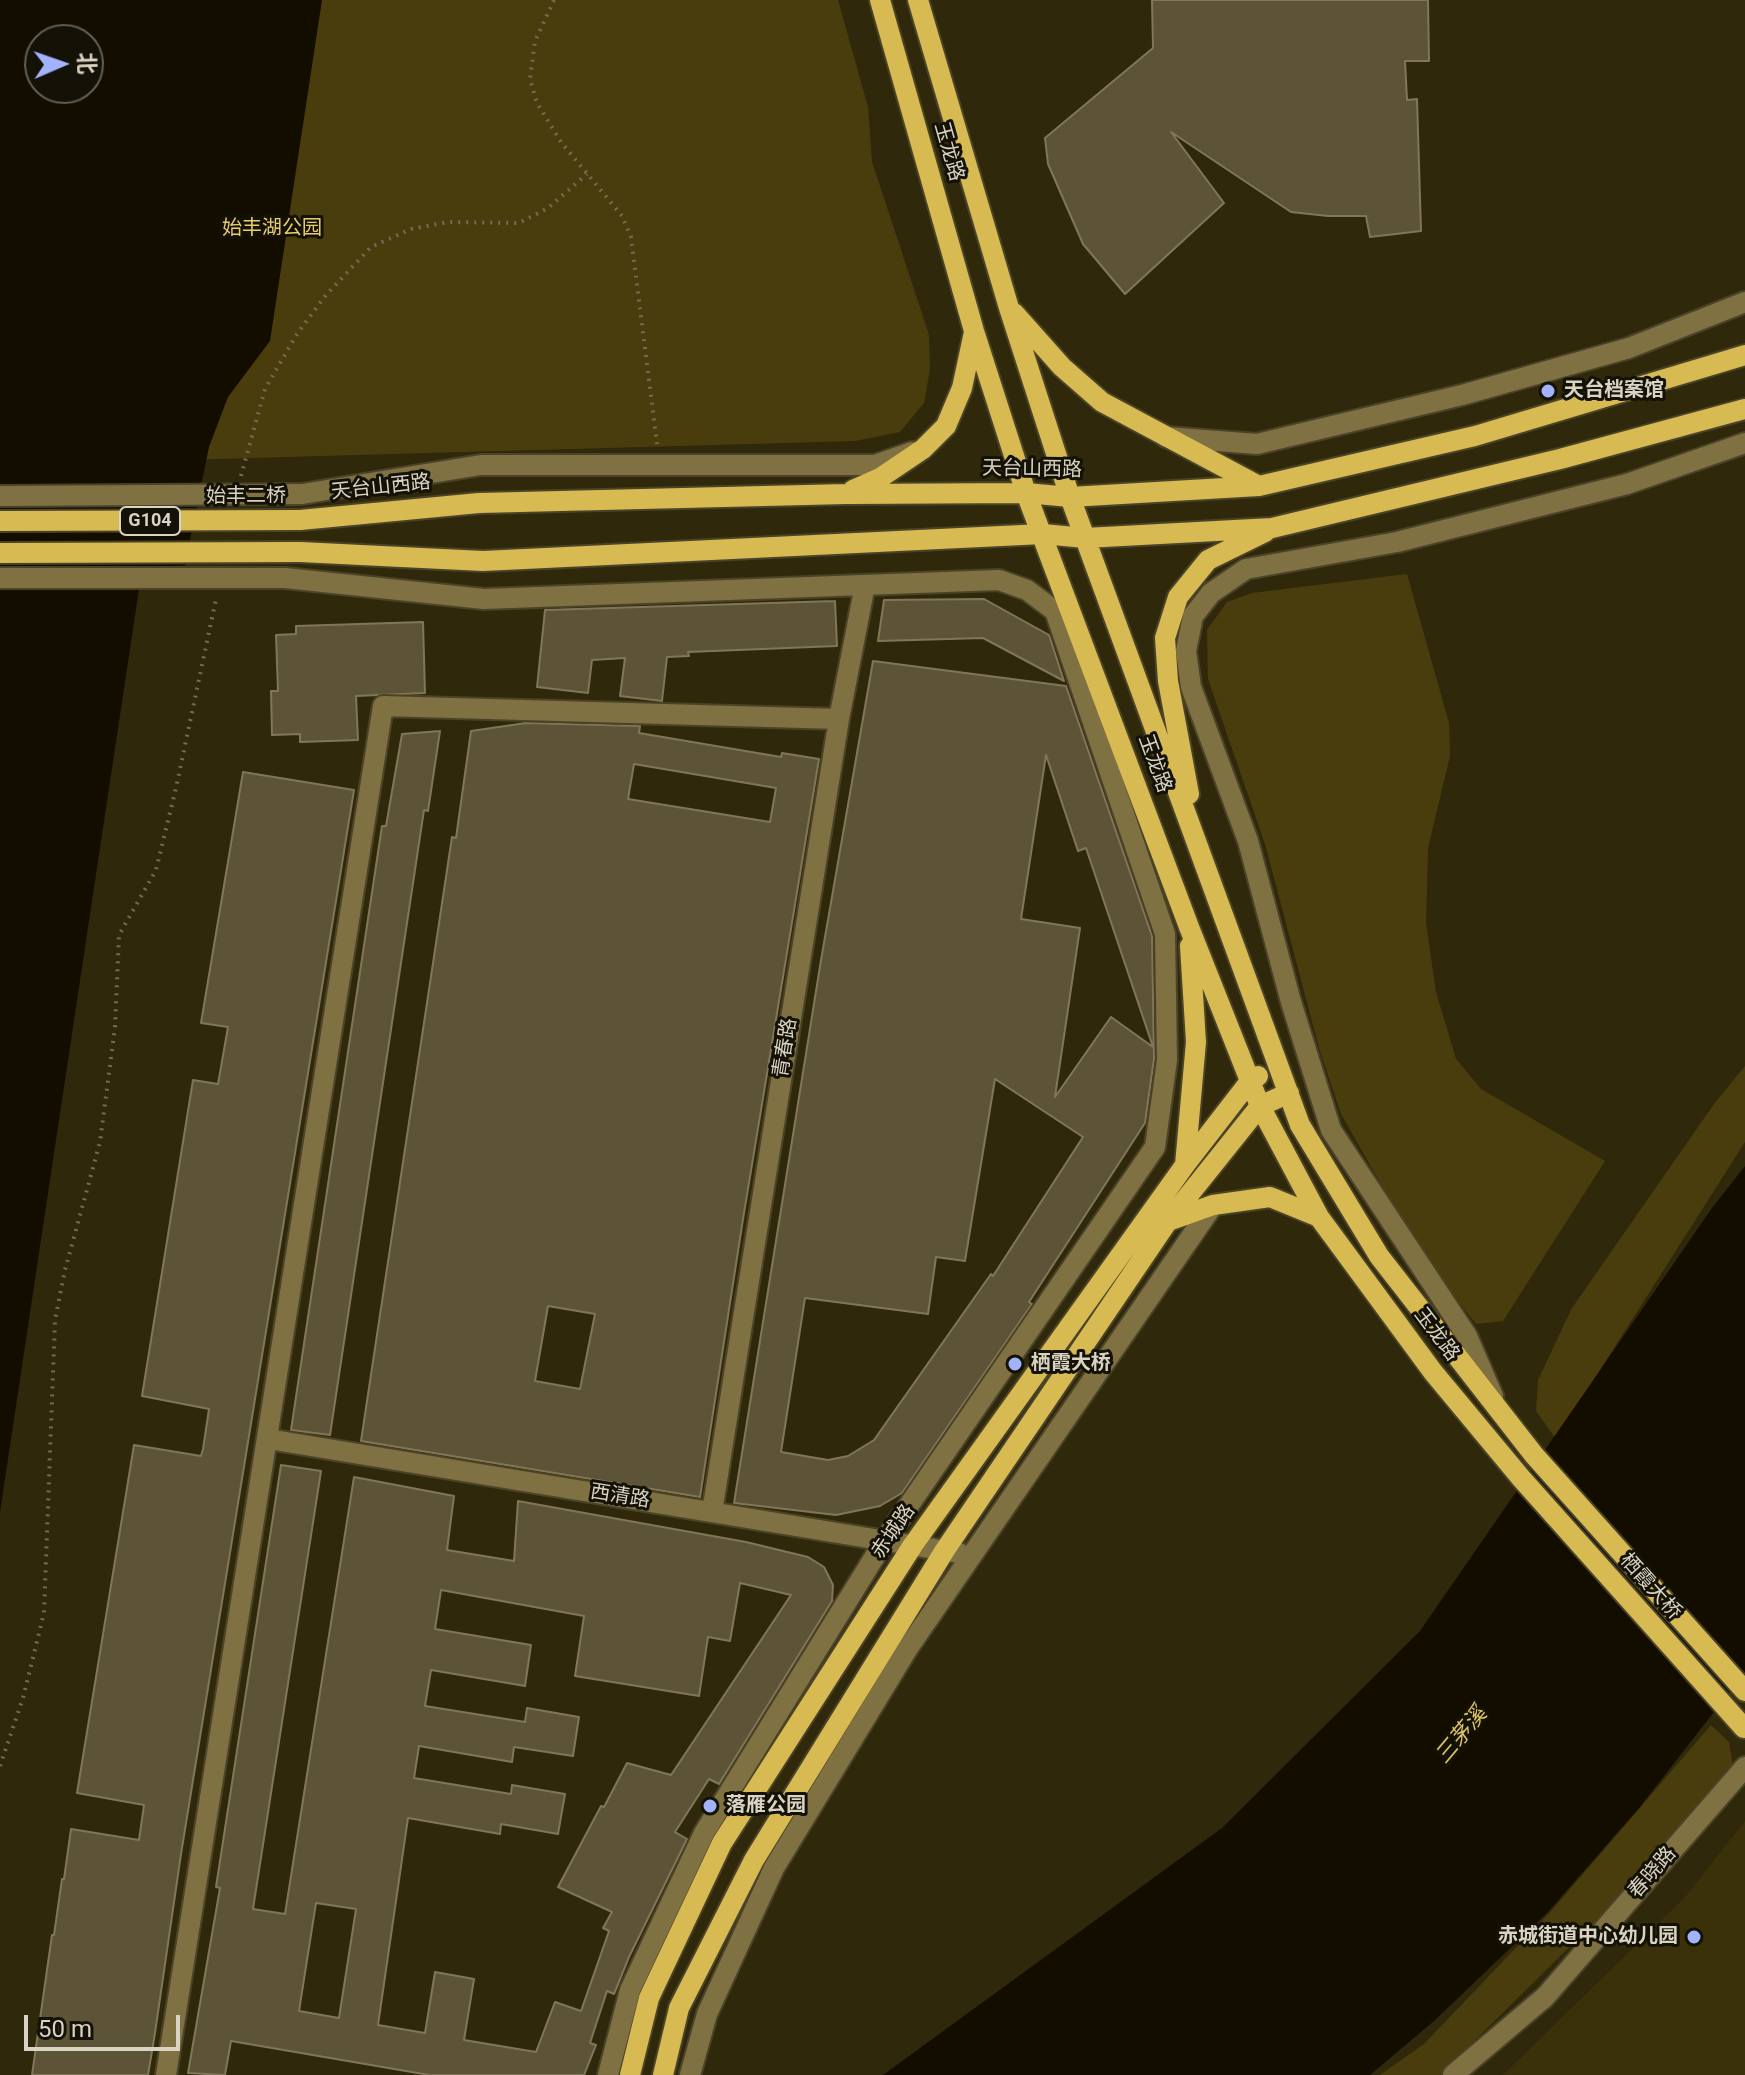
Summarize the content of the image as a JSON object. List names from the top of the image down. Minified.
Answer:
{"streets":{"main road":["玉龙路","天台山西路","始丰二桥","G104","赤城路","栖霞大桥"],"street":["青春路","西清路","春晓路"]},"crossings":[["玉龙路","天台山西路"],["玉龙路","G104"],["玉龙路","赤城路"],["玉龙路","栖霞大桥"],["天台山西路","始丰二桥"],["青春路","西清路"],["西清路","赤城路"]],"water":["三茅溪"],"parks":["始丰湖公园"],"places":["天台档案馆","栖霞大桥","落雁公园","赤城街道中心幼儿园"],"scale_bar":"50 m","north":"right"}
